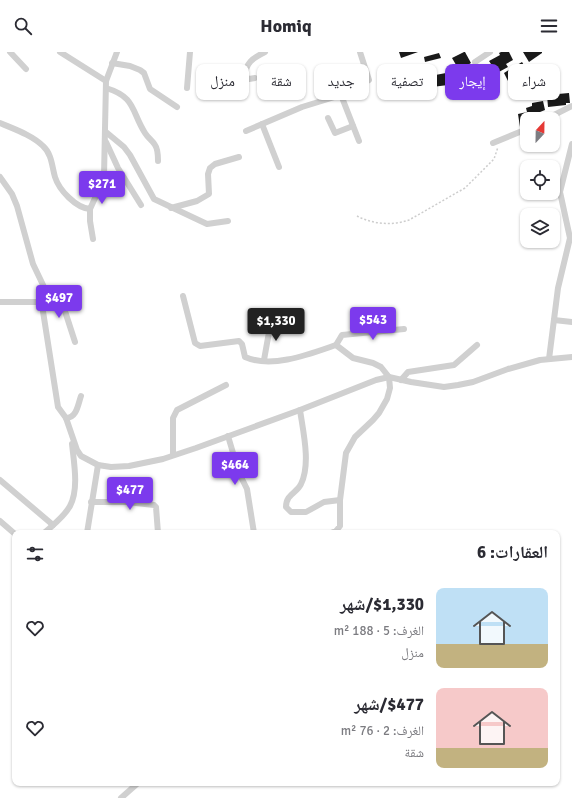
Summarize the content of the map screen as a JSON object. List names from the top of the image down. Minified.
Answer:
{"north":"top","page":{"header":"Homiq","chip":["شراء","إيجار","تصفية","جديد","شقة","منزل"],"price":["$271","$497","$543","$1,330","$464","$477"],"heading":"العقارات: 6","list":[{"name":"$1,330/شهر","note":"الغرف: 5 · 188 m² · منزل"},{"name":"$477/شهر","note":"الغرف: 2 · 76 m² · شقة"}]}}
